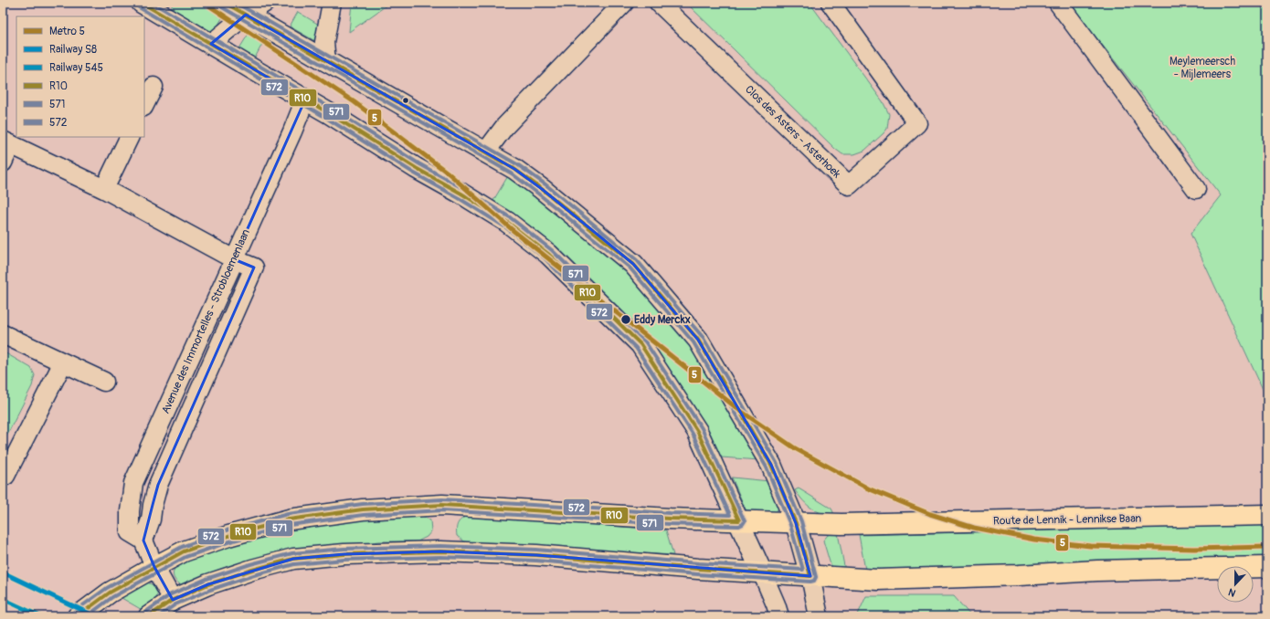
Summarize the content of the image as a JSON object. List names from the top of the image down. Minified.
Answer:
{"streets":{"main road":["Route de Lennik - Lennikse Baan"],"street":["Clos des Asters - Asterhoek","Avenue des Immortelles - Strobloemenlaan"]},"parks":["Meylemeersch - Mijlemeers"],"places":["Eddy Merckx"],"lines":["metro line 5","transit line R10","transit line 571","transit line 572","rail line S8","rail line 545"],"legend":["Metro 5","Railway S8","Railway 545","R10","571","572"],"north":"bottom"}
